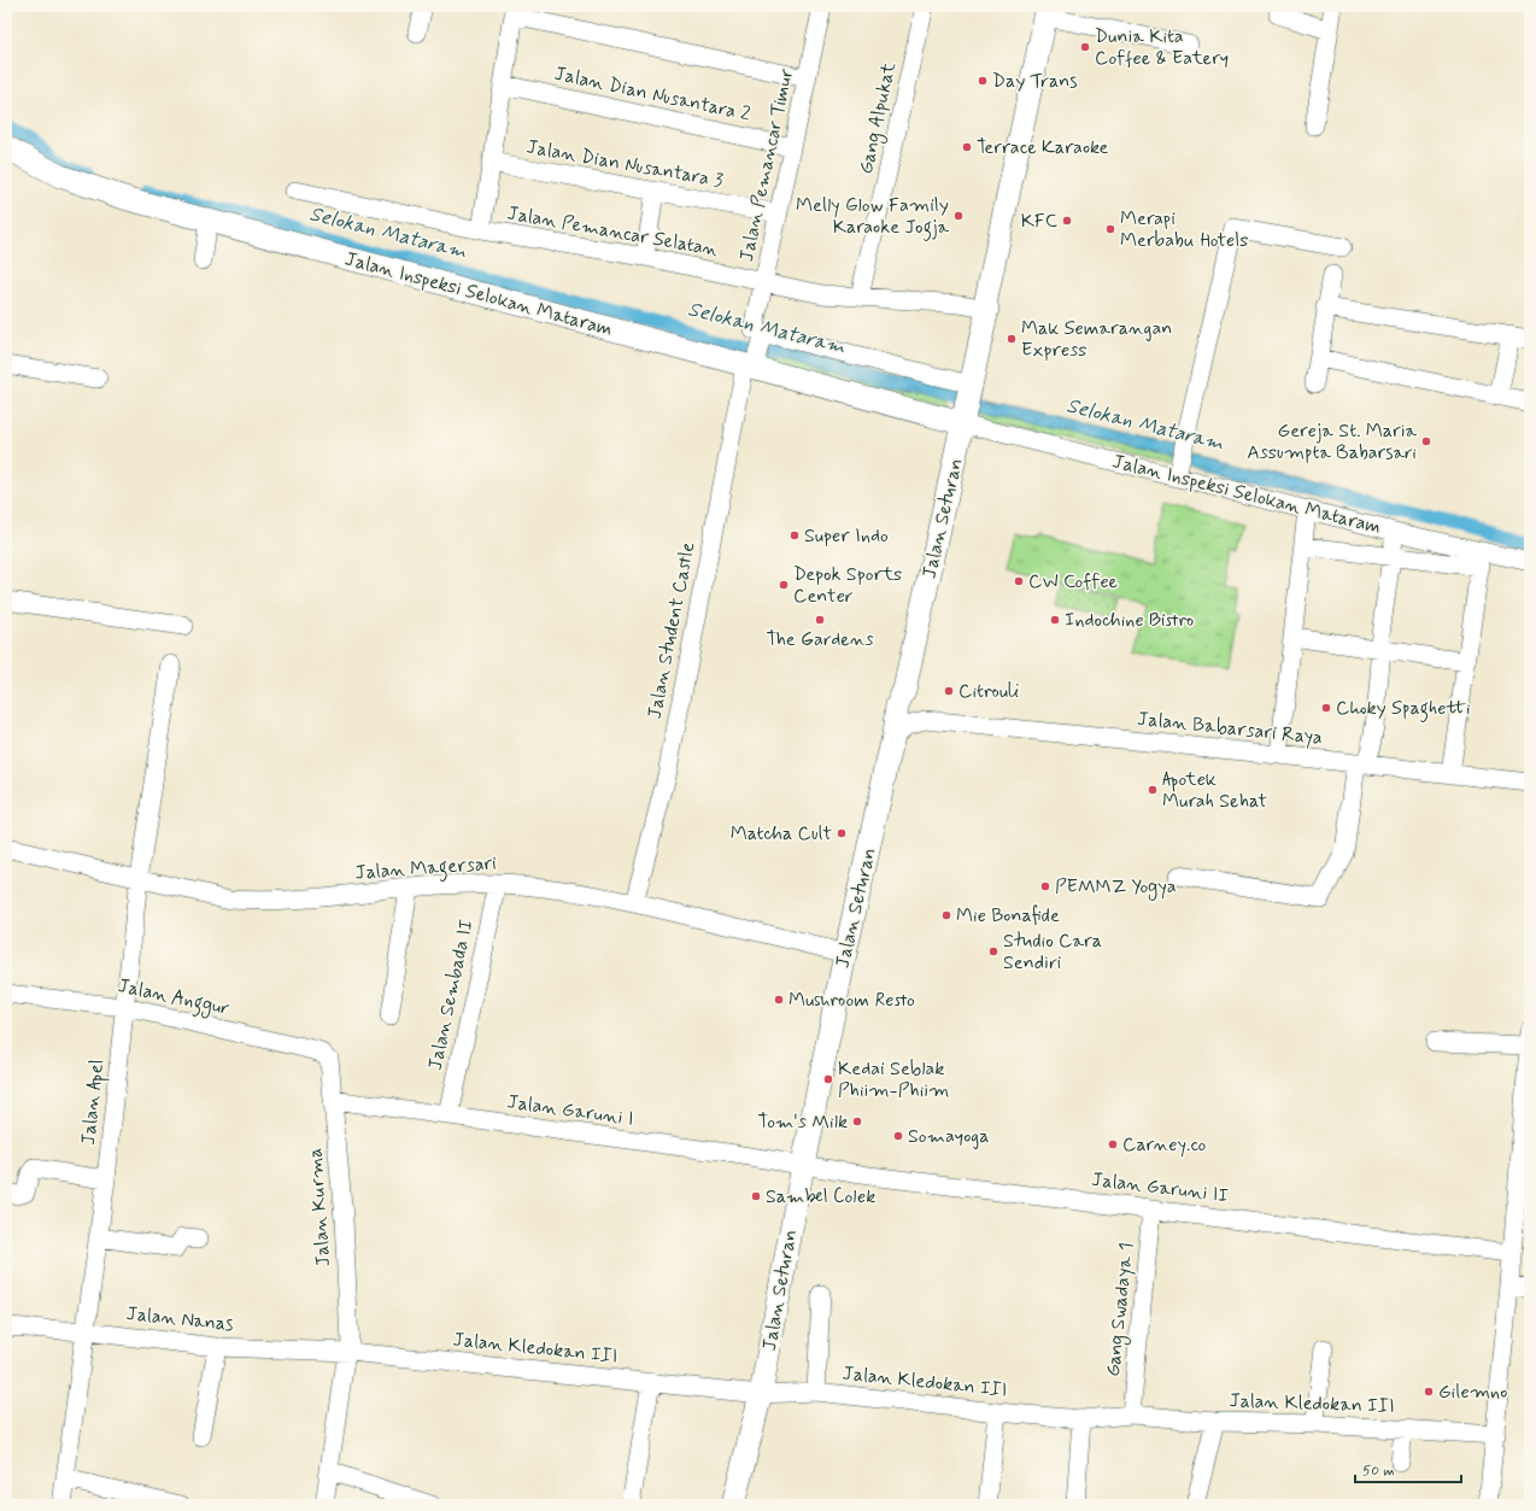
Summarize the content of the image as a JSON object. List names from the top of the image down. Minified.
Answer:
{"streets":{"main road":["Jalan Inspeksi Selokan Mataram","Jalan Seturan"],"street":["Jalan Dian Nusantara 2","Gang Alpukat","Jalan Dian Nusantara 3","Jalan Pemancar Timur","Jalan Pemancar Selatan","Jalan Student Castle","Jalan Babarsari Raya","Jalan Magersari","Jalan Sembada II","Jalan Anggur","Jalan Apel","Jalan Garuni I","Jalan Garuni II","Jalan Kurma","Gang Swadaya 1","Jalan Nanas","Jalan Kledokan III"]},"crossings":[["Jalan Dian Nusantara 2","Jalan Pemancar Timur"],["Gang Alpukat","Jalan Pemancar Timur"],["Jalan Dian Nusantara 3","Jalan Pemancar Timur"],["Jalan Pemancar Timur","Jalan Pemancar Selatan"],["Jalan Pemancar Timur","Jalan Seturan"],["Jalan Inspeksi Selokan Mataram","Jalan Seturan"],["Jalan Inspeksi Selokan Mataram","Jalan Student Castle"],["Jalan Seturan","Jalan Magersari"],["Jalan Seturan","Jalan Garuni I"],["Jalan Seturan","Jalan Garuni II"],["Jalan Seturan","Jalan Kledokan III"],["Jalan Student Castle","Jalan Magersari"],["Jalan Magersari","Jalan Sembada II"],["Jalan Magersari","Jalan Apel"],["Jalan Sembada II","Jalan Garuni I"],["Jalan Anggur","Jalan Apel"],["Jalan Anggur","Jalan Kurma"],["Jalan Apel","Jalan Nanas"],["Jalan Garuni I","Jalan Garuni II"],["Jalan Garuni I","Jalan Kurma"],["Jalan Garuni II","Gang Swadaya 1"],["Jalan Kurma","Jalan Nanas"],["Jalan Kurma","Jalan Kledokan III"],["Gang Swadaya 1","Jalan Kledokan III"],["Jalan Nanas","Jalan Kledokan III"]],"water":["Selokan Mataram"],"places":["Dunia Kita Coffee & Eatery","Day Trans","Terrace Karaoke","Melly Glow Family Karaoke Jogja","KFC","Merapi Merbabu Hotels","Mak Semarangan Express","Gereja St. Maria Assumpta Babarsari","Super Indo","CW Coffee","Depok Sports Center","The Gardens","Indochine Bistro","Citrouli","Choky Spaghetti","Apotek Murah Sehat","Matcha Cult","PEMMZ Yogya","Mie Bonafide","Studio Cara Sendiri","Mushroom Resto","Kedai Seblak Phiim-Phiim","Tom's Milk","Somayoga","Carney.co","Sambel Colek","Gilemno"],"scale_bar":"50 m"}
